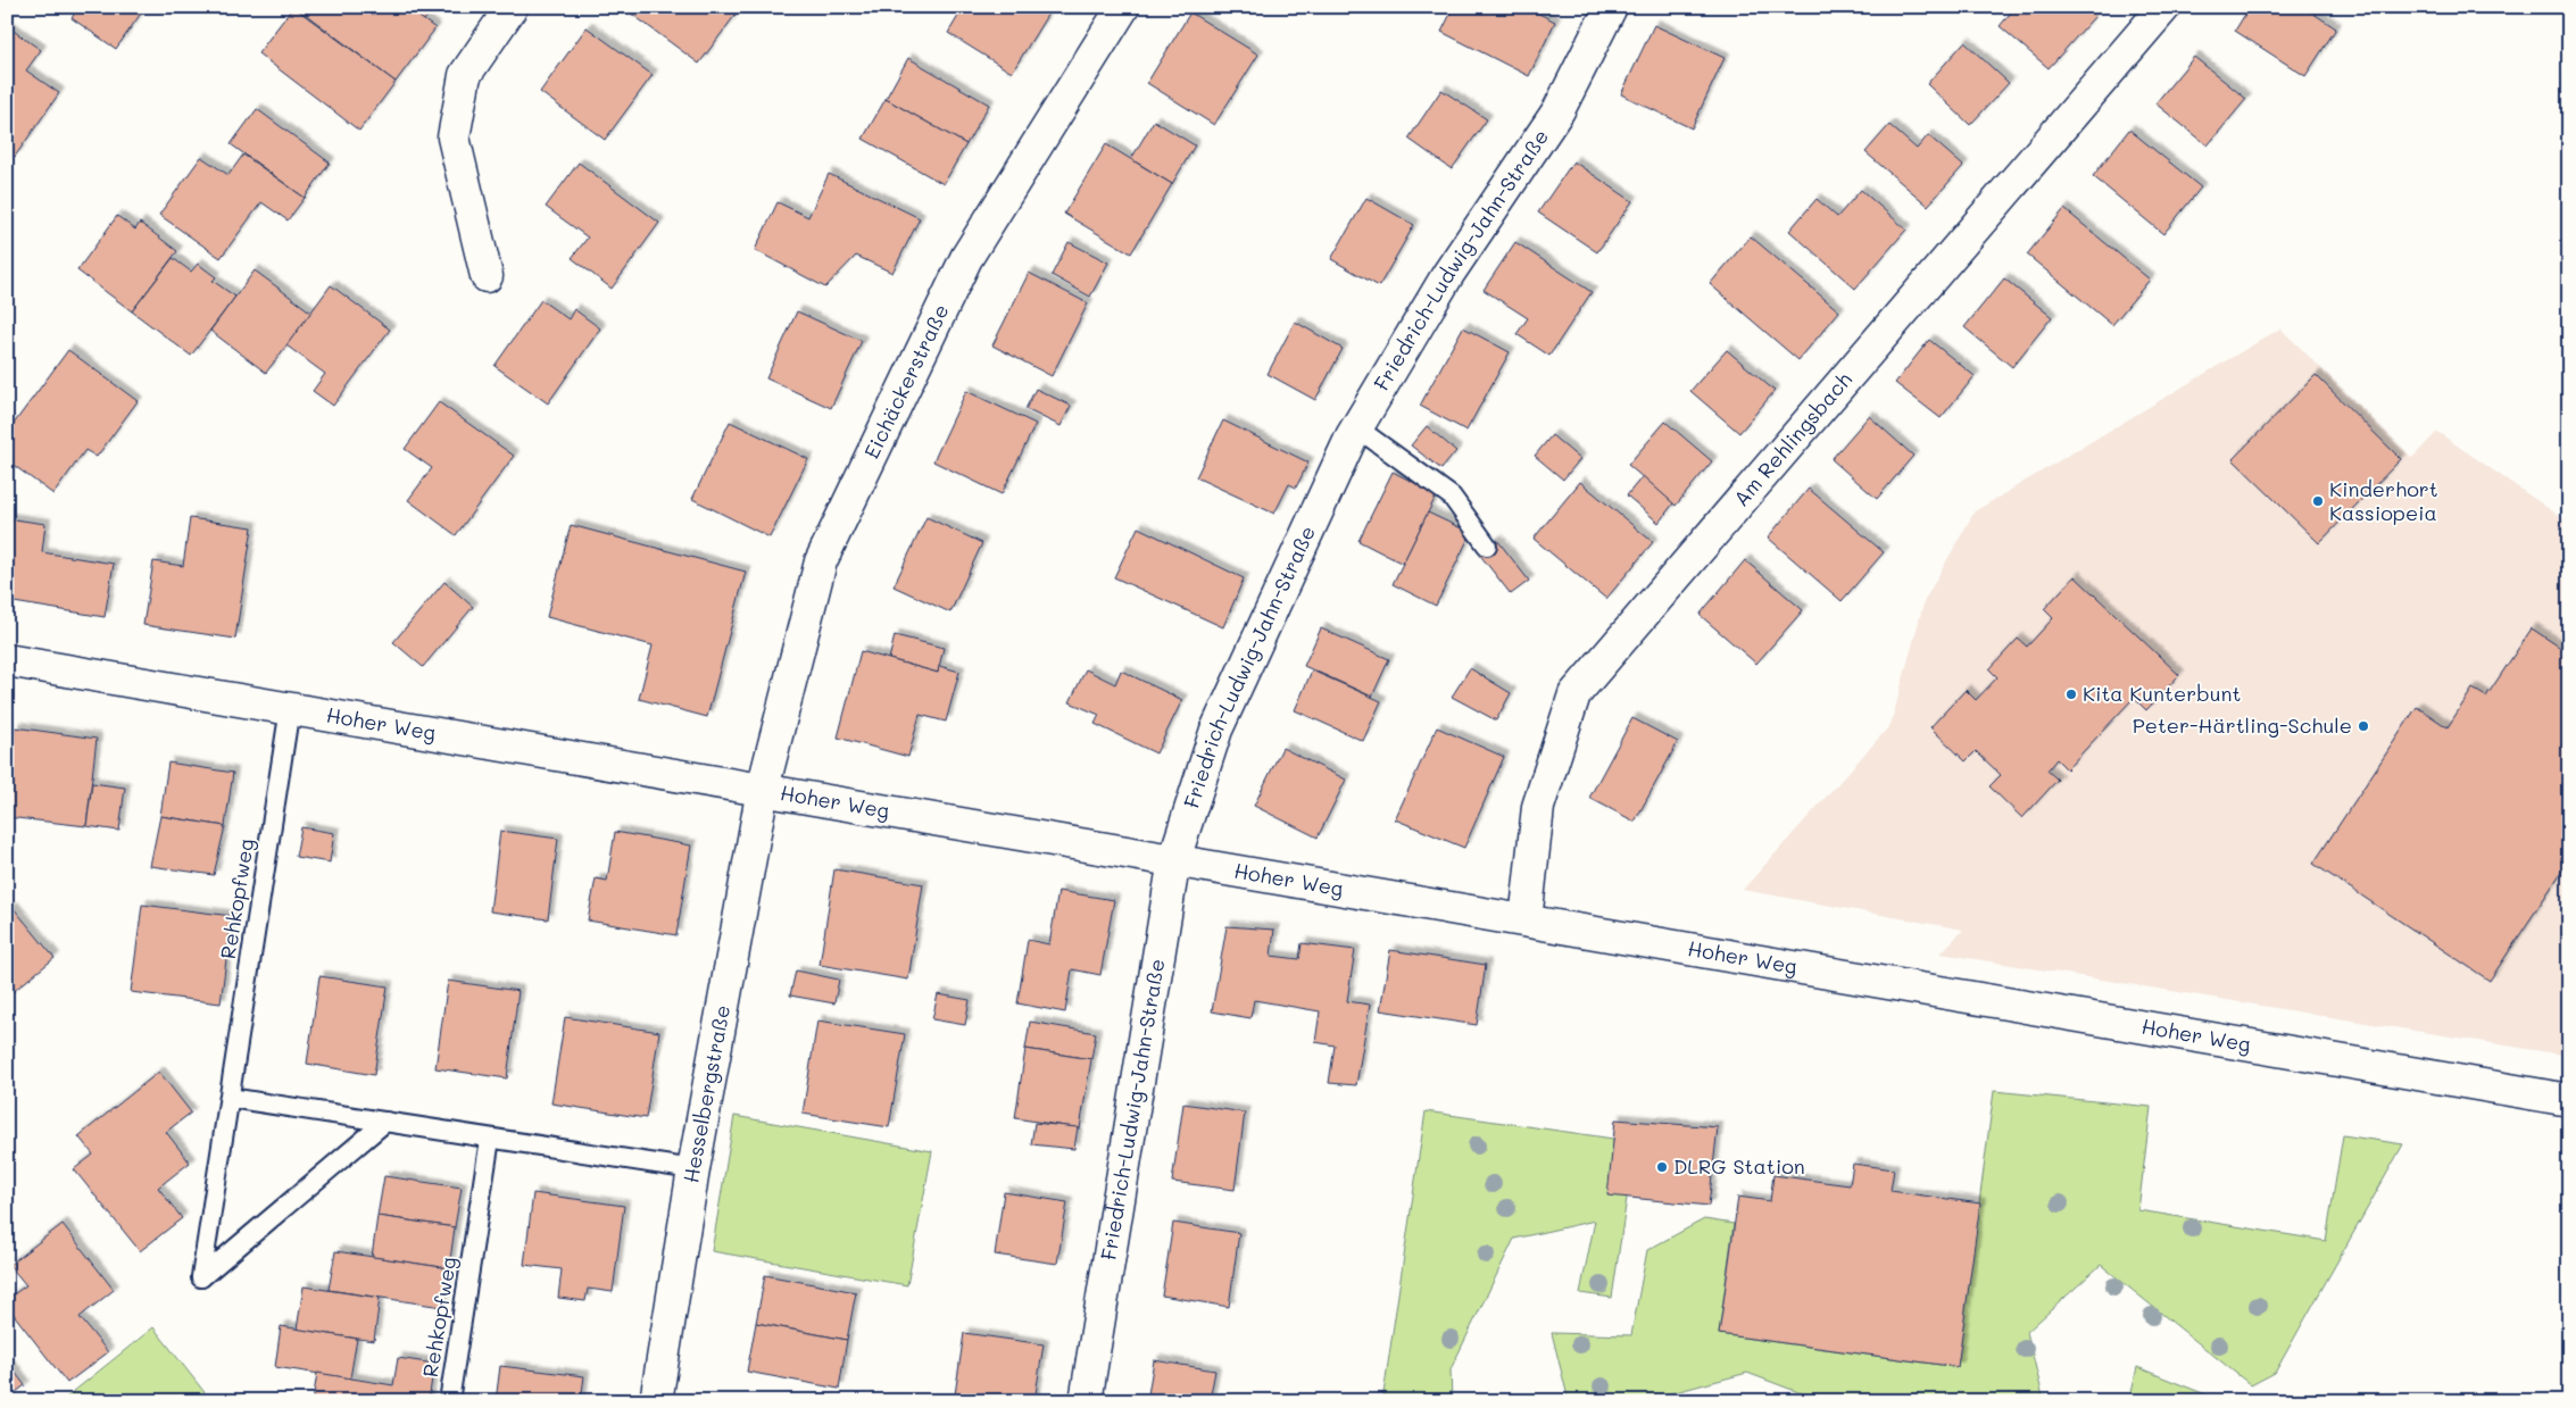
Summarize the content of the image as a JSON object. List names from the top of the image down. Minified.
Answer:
{"streets":{"street":["Friedrich-Ludwig-Jahn-Straße","Eichäckerstraße","Am Rehlingsbach","Hoher Weg","Hesselbergstraße"],"lane":["Rehkopfweg"]},"crossings":[["Friedrich-Ludwig-Jahn-Straße","Hoher Weg"],["Eichäckerstraße","Hoher Weg"],["Eichäckerstraße","Hesselbergstraße"],["Am Rehlingsbach","Hoher Weg"],["Hoher Weg","Rehkopfweg"],["Hoher Weg","Hesselbergstraße"]],"places":["Kinderhort Kassiopeia","Kita Kunterbunt","Peter-Härtling-Schule","DLRG Station"]}
